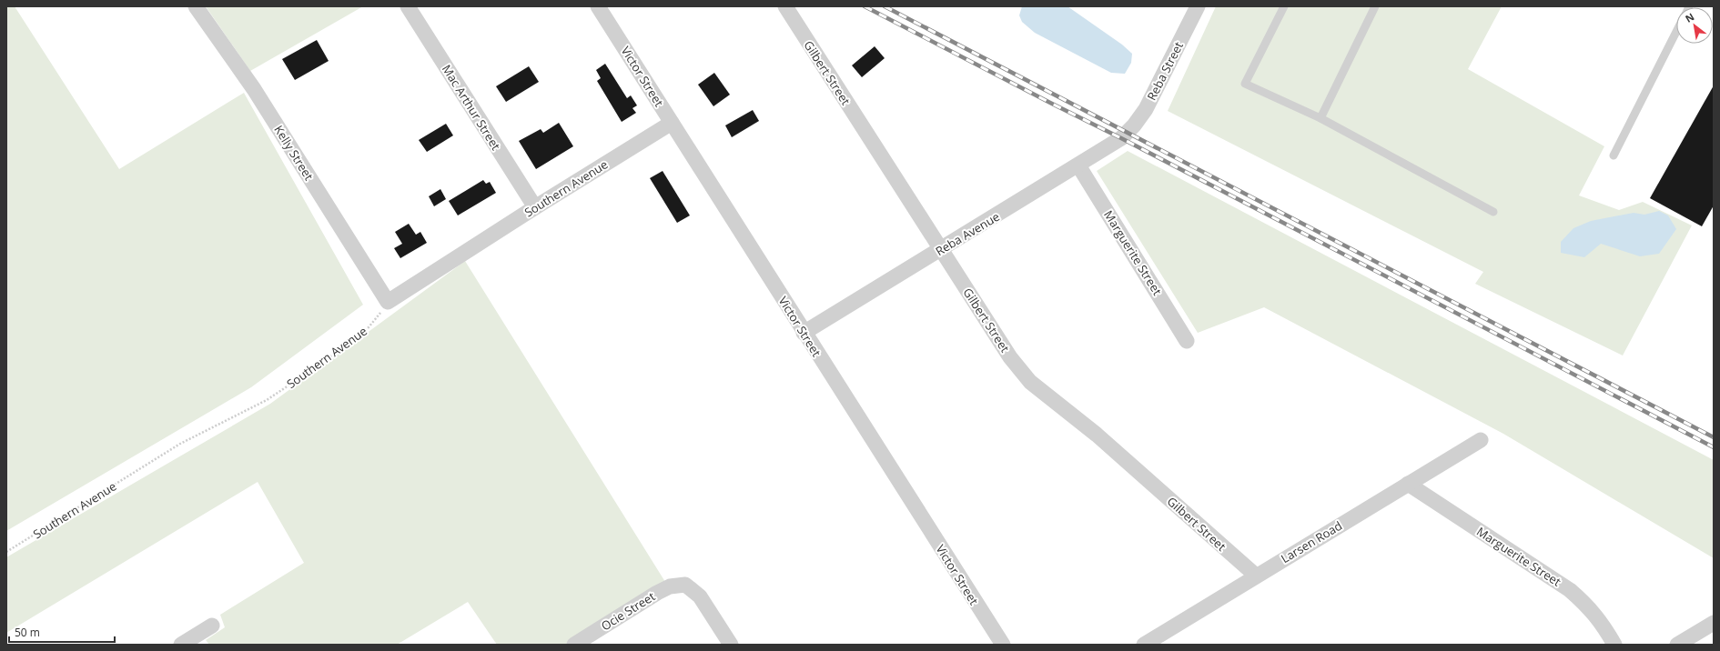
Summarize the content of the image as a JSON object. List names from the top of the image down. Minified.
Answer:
{"streets":{"street":["Reba Street","Gilbert Street","Victor Street","Mac Arthur Street","Kelly Street","Southern Avenue","Reba Avenue","Marguerite Street","Larsen Road","Ocie Street"]},"crossings":[["Reba Street","Reba Avenue"],["Gilbert Street","Reba Avenue"],["Gilbert Street","Larsen Road"],["Victor Street","Southern Avenue"],["Victor Street","Reba Avenue"],["Mac Arthur Street","Southern Avenue"],["Kelly Street","Southern Avenue"],["Reba Avenue","Marguerite Street"],["Marguerite Street","Larsen Road"]],"scale_bar":"50 m","north":"top left"}
